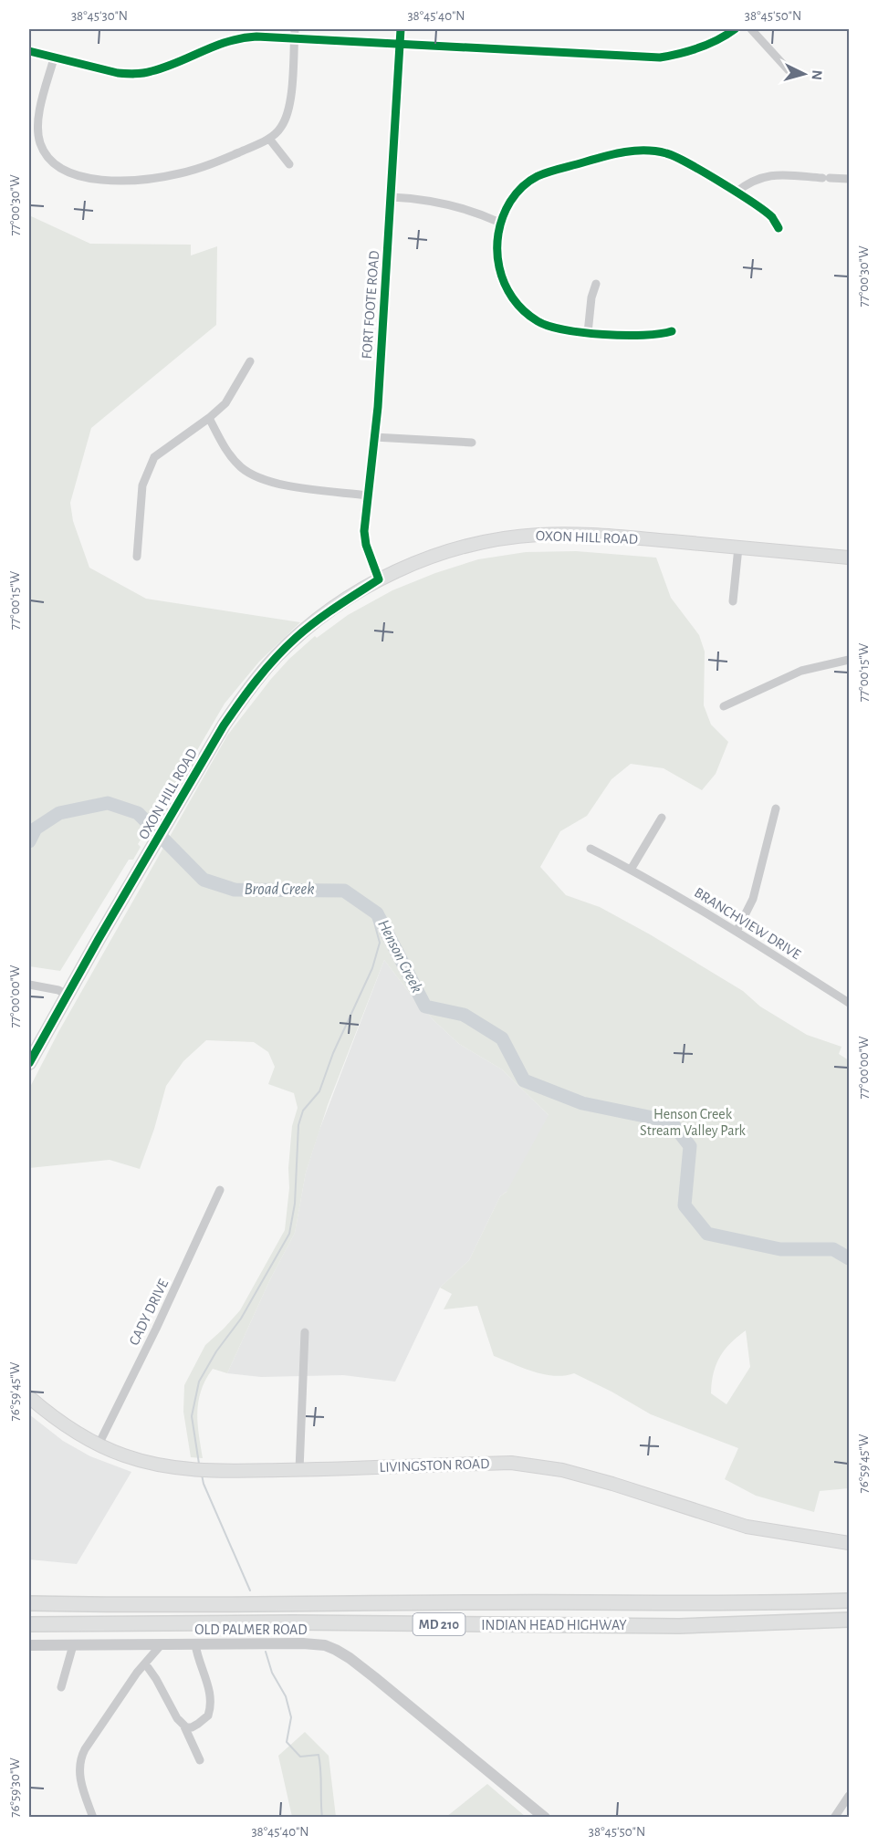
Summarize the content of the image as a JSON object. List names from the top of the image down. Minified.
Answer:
{"streets":{"highway":["MD 210","INDIAN HEAD HIGHWAY"],"main road":["OXON HILL ROAD","LIVINGSTON ROAD"],"street":["FORT FOOTE ROAD","BRANCHVIEW DRIVE","CADY DRIVE","OLD PALMER ROAD"]},"crossings":[["FORT FOOTE ROAD","OXON HILL ROAD"],["CADY DRIVE","LIVINGSTON ROAD"]],"water":["Broad Creek","Henson Creek"],"parks":["Henson Creek Stream Valley Park"],"north":"right","coordinates":["38°45'30\"N","38°45'40\"N","38°45'50\"N","77°00'30\"W","77°00'15\"W","77°00'00\"W","76°59'45\"W","76°59'30\"W"]}
